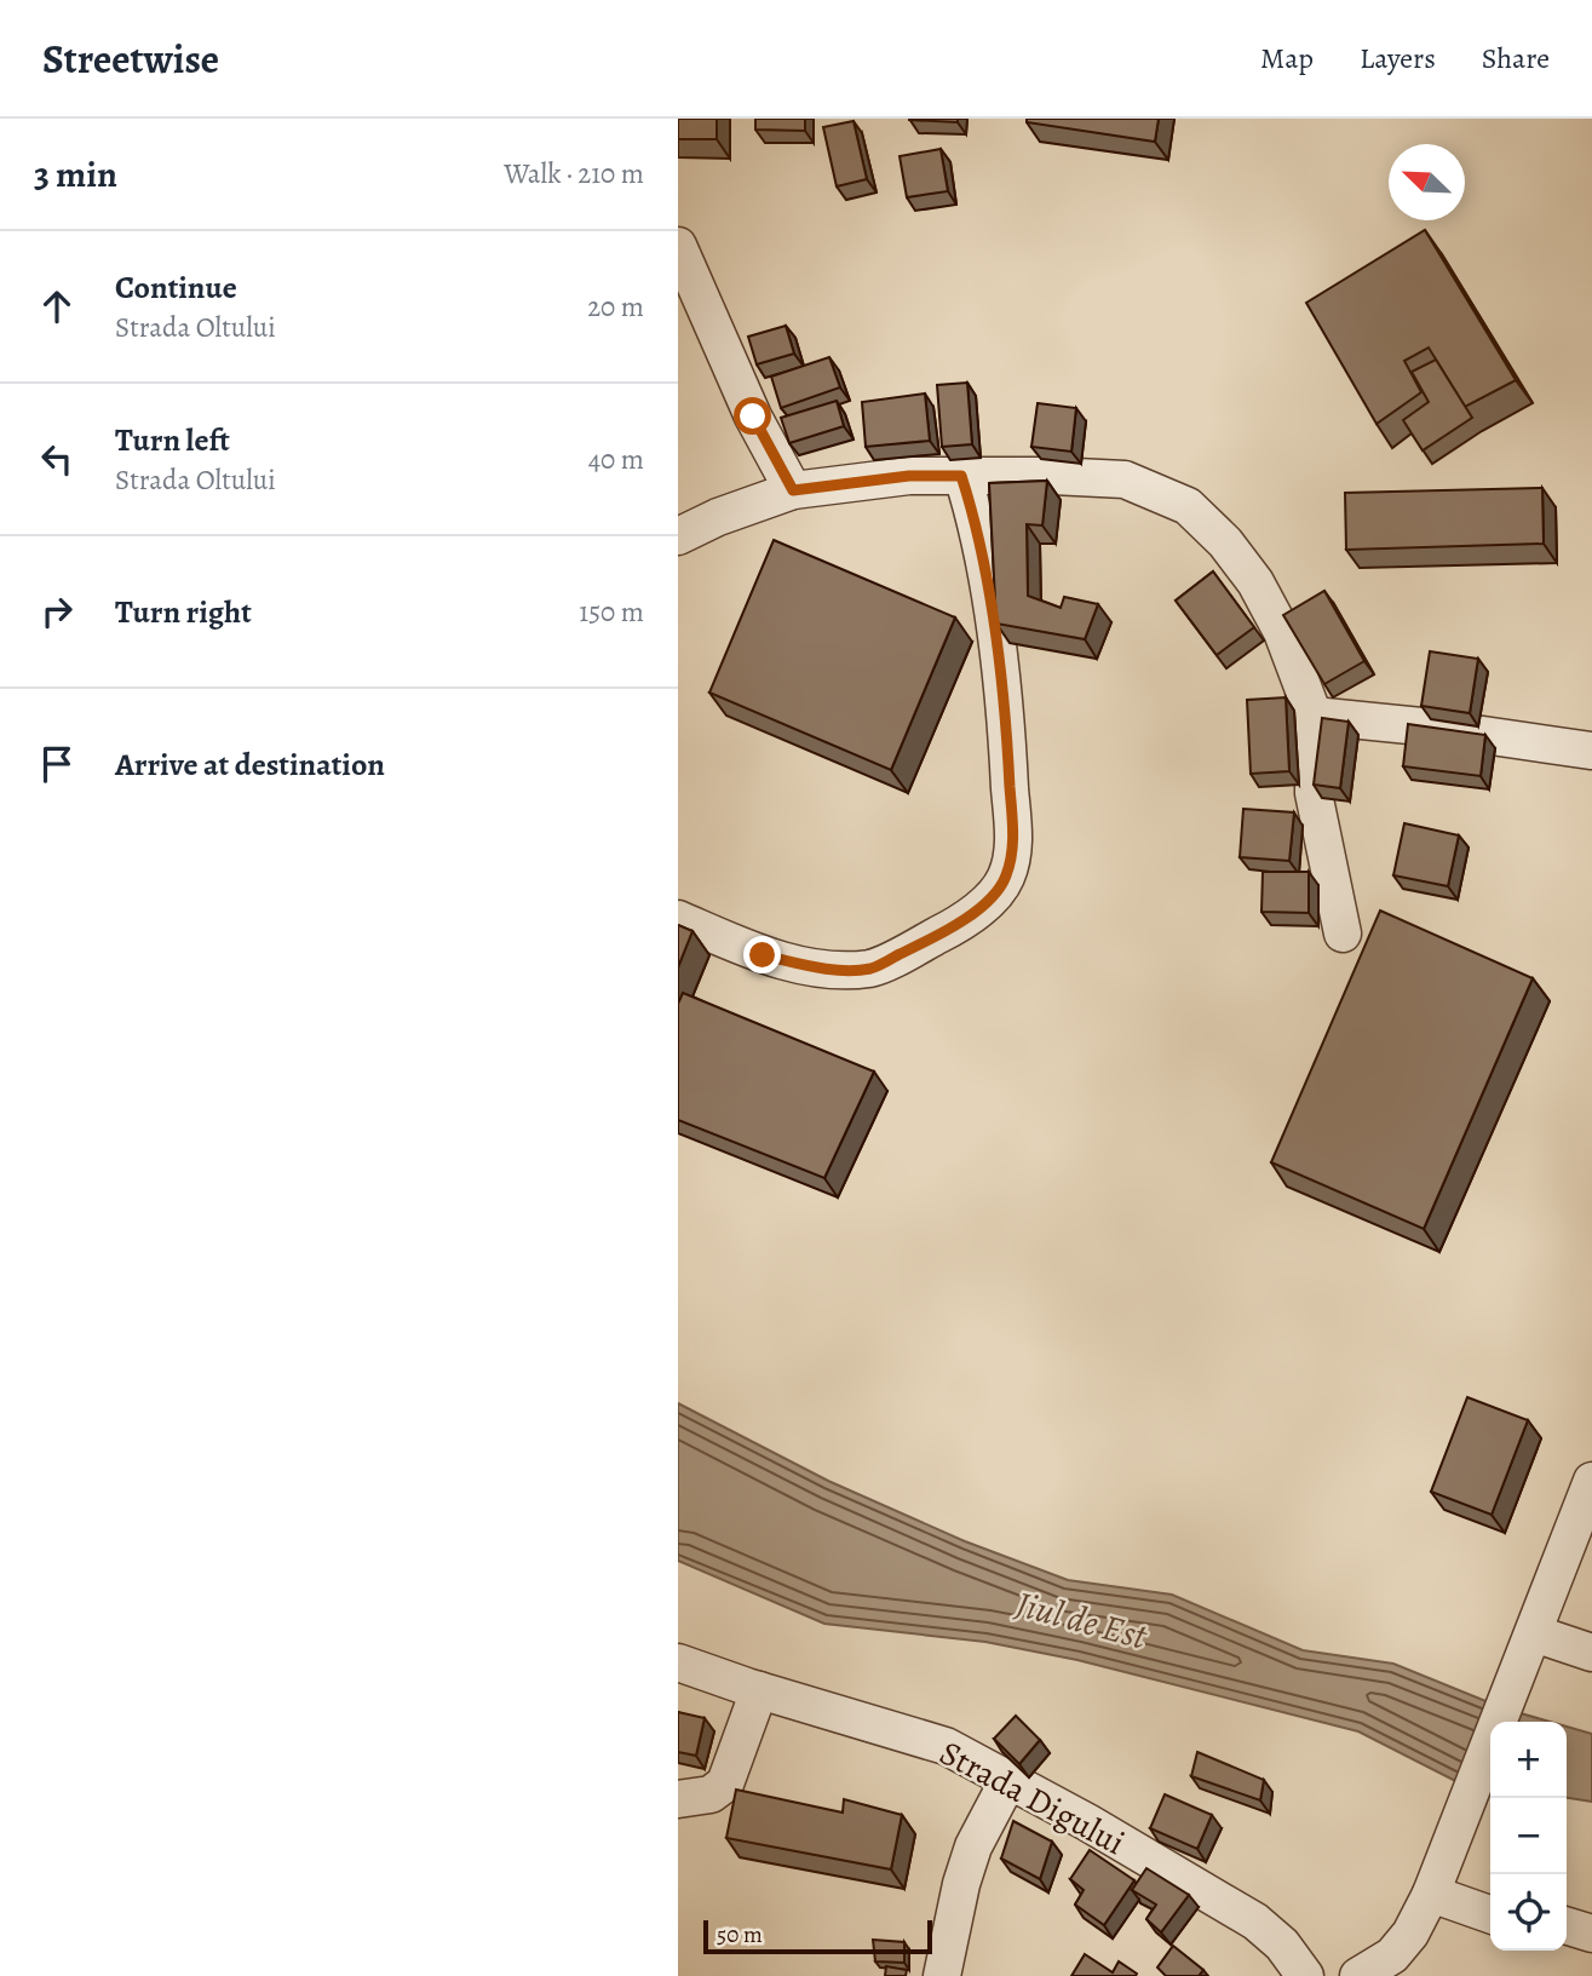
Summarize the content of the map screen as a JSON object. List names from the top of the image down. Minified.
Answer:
{"streets":{"street":["Strada Digului"]},"water":["Jiul de Est"],"scale_bar":"50 m","north":"top left","page":{"header":"Streetwise","nav":["Map","Layers","Share"],"heading":["3 min","Walk · 210 m"],"list":[["Continue","Strada Oltului","20 m"],["Turn left","Strada Oltului","40 m"],["Turn right","150 m"],"Arrive at destination"],"map_buttons":["+","−"],"scale":"50 m"}}
